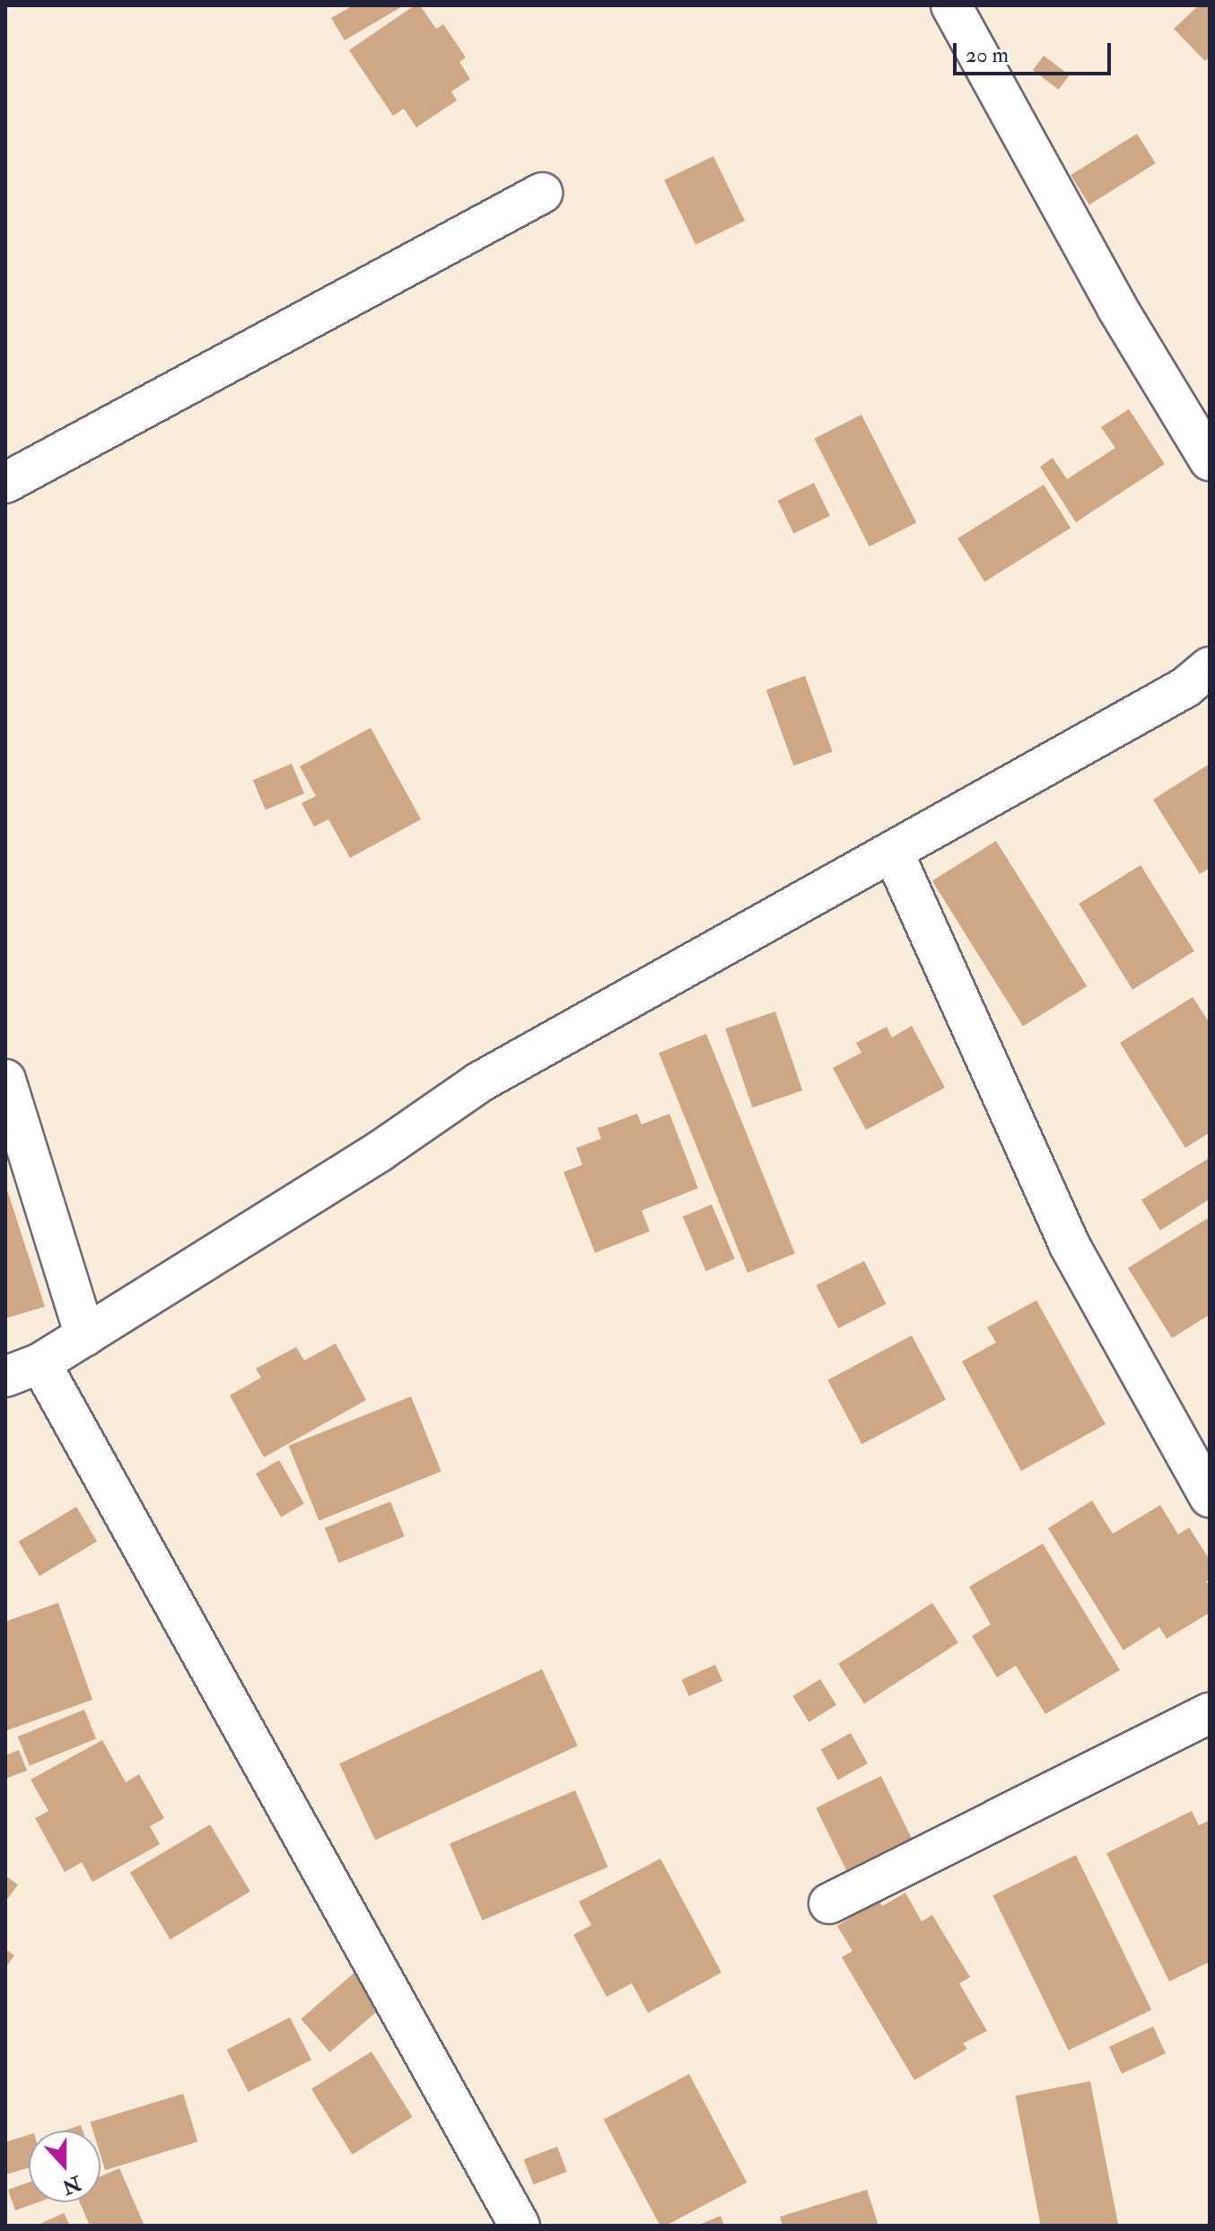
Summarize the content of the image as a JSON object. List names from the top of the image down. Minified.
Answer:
{"scale_bar":"20 m","north":"bottom"}
